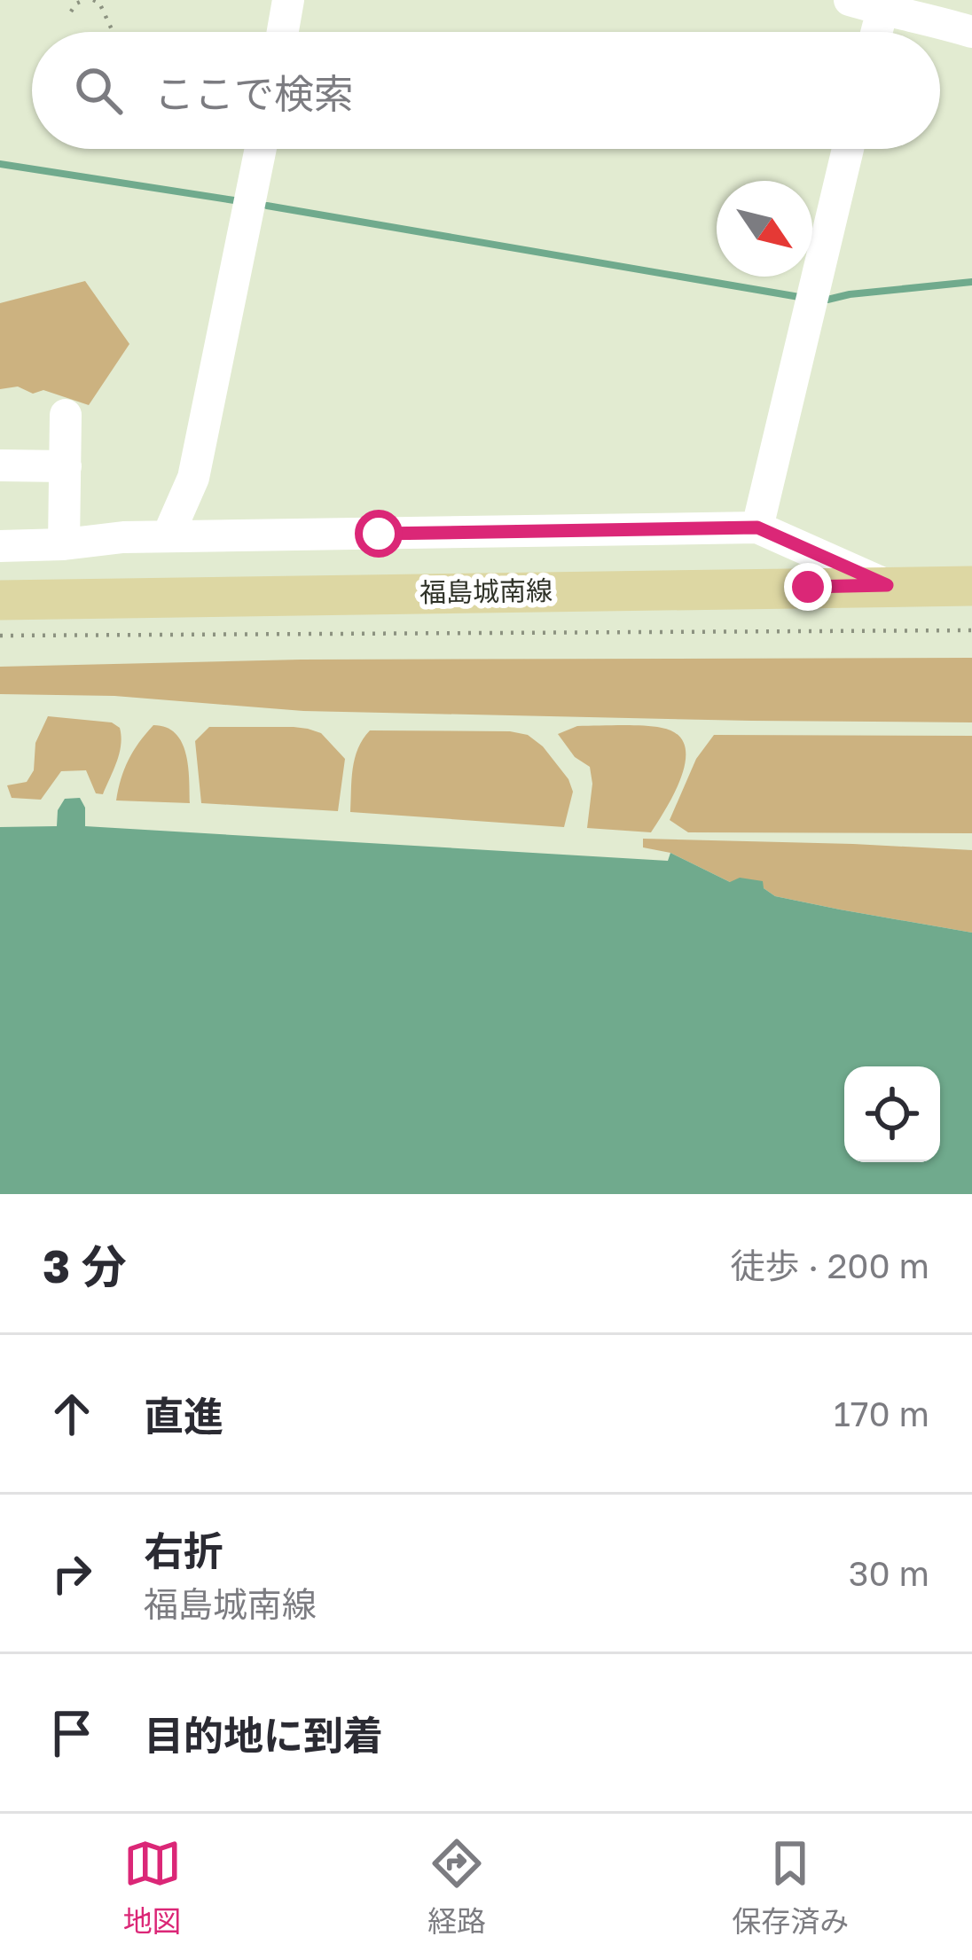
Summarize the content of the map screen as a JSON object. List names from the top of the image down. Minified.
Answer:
{"streets":{"main road":["福島城南線"]},"north":"bottom right","page":{"search":"ここで検索","heading":["3 分","徒歩 · 200 m"],"list":[["直進","170 m"],["右折","福島城南線","30 m"],"目的地に到着"],"nav":["地図","経路","保存済み"]}}
